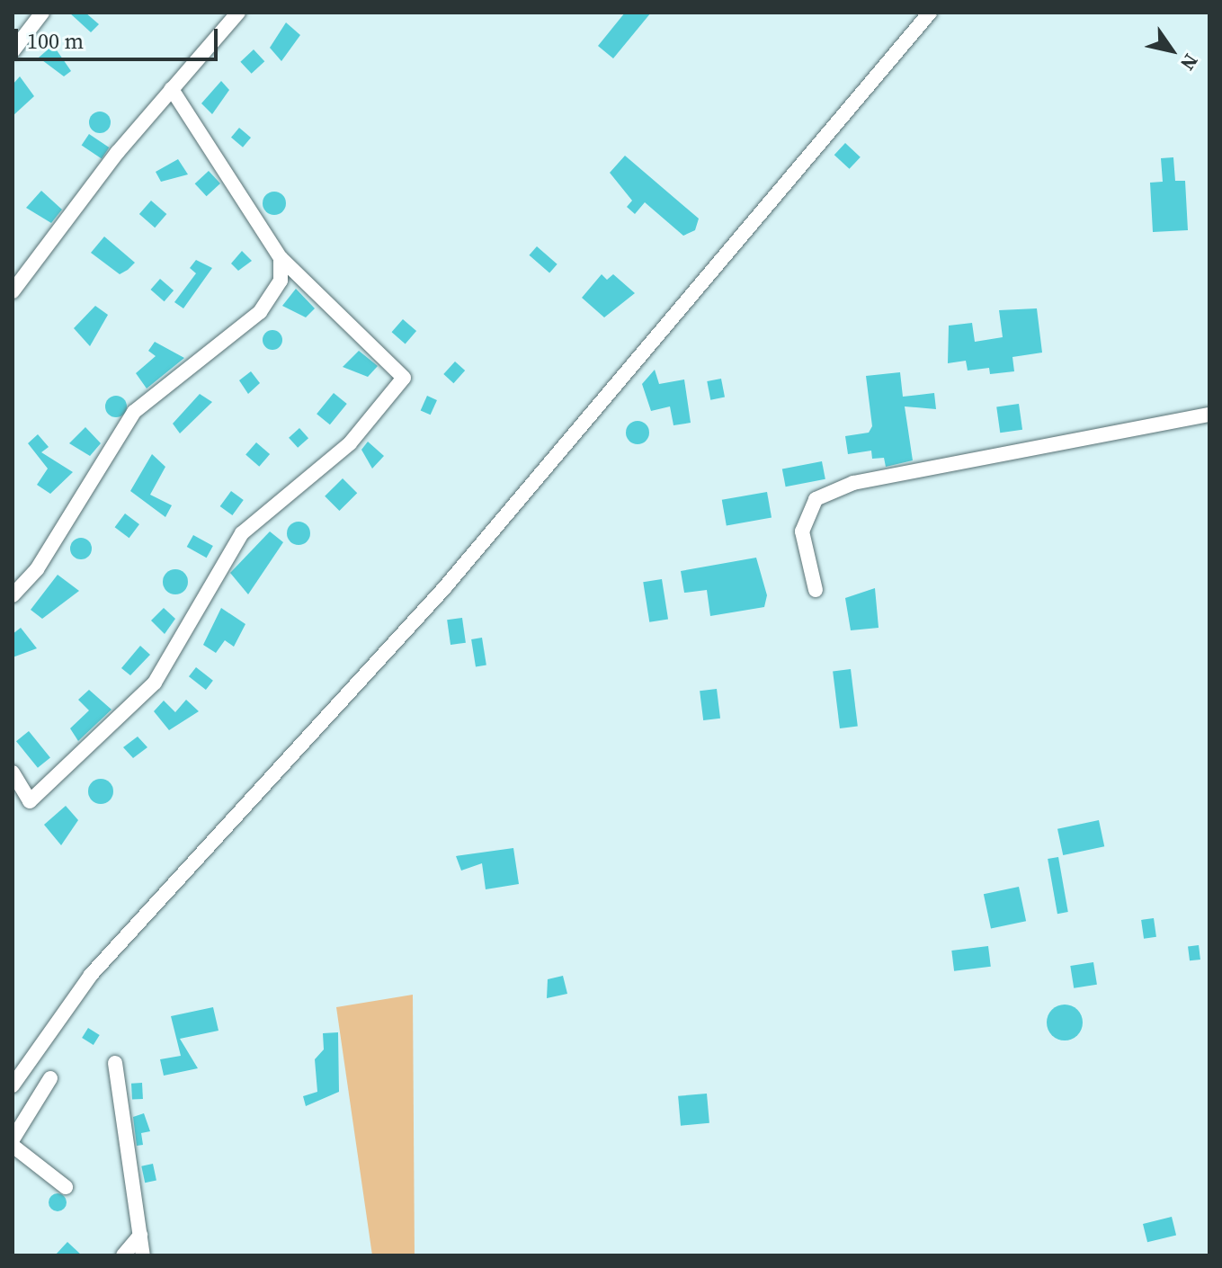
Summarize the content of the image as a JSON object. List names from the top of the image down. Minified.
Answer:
{"scale_bar":"100 m","north":"bottom right"}
